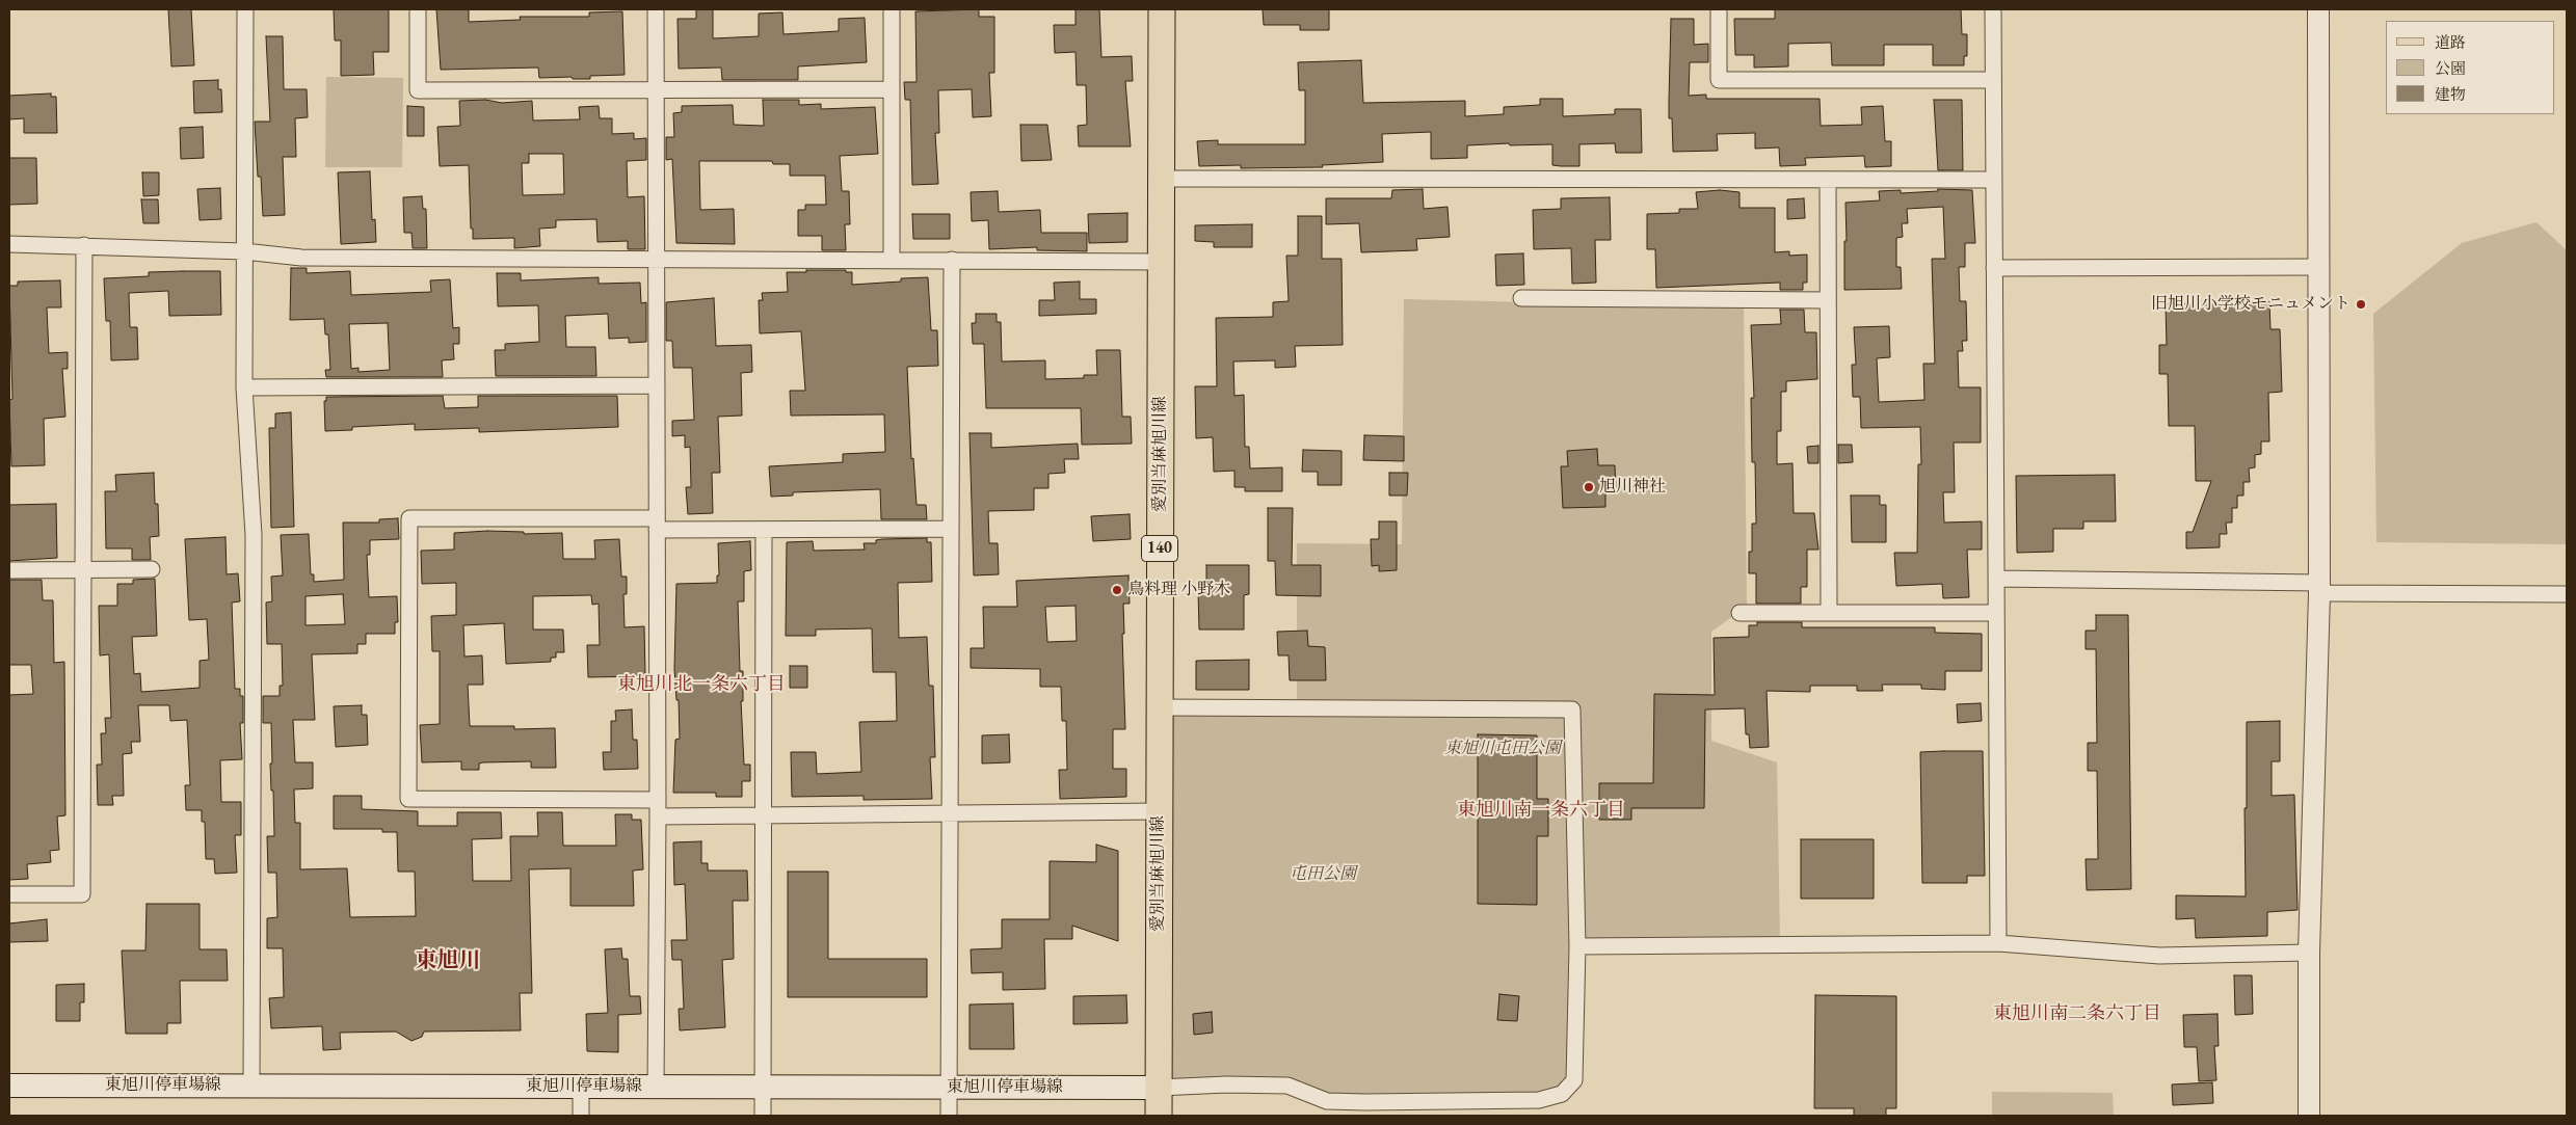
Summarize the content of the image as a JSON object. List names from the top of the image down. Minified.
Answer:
{"streets":{"main road":["愛別当麻旭川線","140","東旭川停車場線"]},"crossings":[["愛別当麻旭川線","東旭川停車場線"]],"districts":["東旭川北一条六丁目","東旭川南一条六丁目","東旭川","東旭川南二条六丁目"],"parks":["東旭川屯田公園","屯田公園"],"places":["旧旭川小学校モニュメント","旭川神社","鳥料理 小野木"],"legend":["道路","公園","建物"]}
